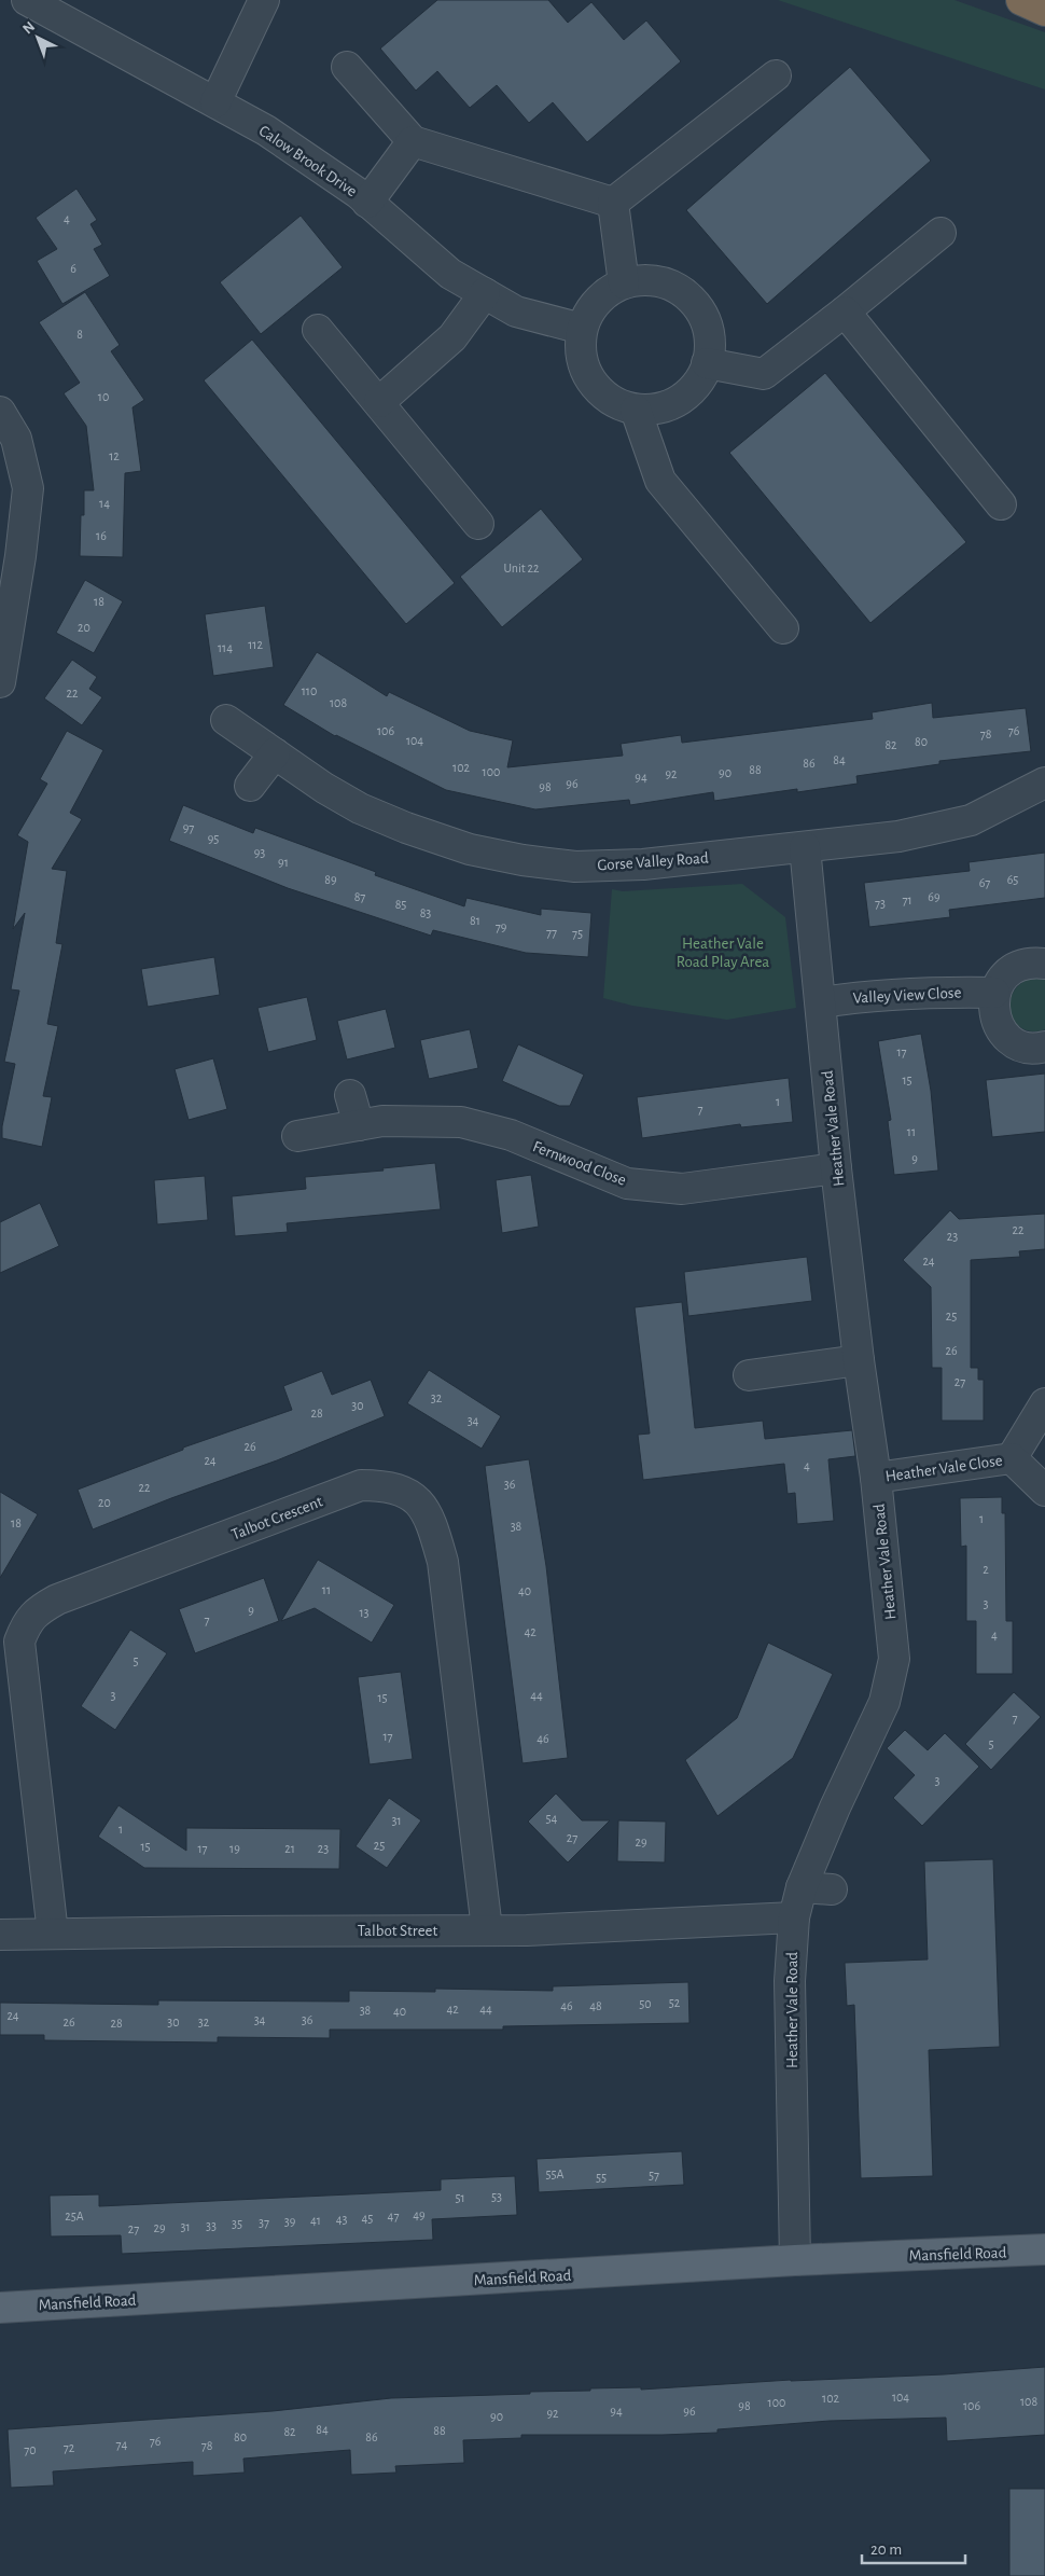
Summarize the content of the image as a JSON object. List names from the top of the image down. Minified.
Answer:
{"streets":{"main road":["Mansfield Road"],"street":["Calow Brook Drive","Gorse Valley Road","Valley View Close","Heather Vale Road","Fernwood Close","Heather Vale Close","Talbot Crescent","Talbot Street"]},"crossings":[["Gorse Valley Road","Heather Vale Road"],["Valley View Close","Heather Vale Road"],["Heather Vale Road","Fernwood Close"],["Heather Vale Road","Heather Vale Close"],["Heather Vale Road","Talbot Street"],["Heather Vale Road","Mansfield Road"],["Talbot Crescent","Talbot Street"]],"parks":["Heather Vale Road Play Area"],"house_numbers":["4","6","8","10","12","14","16","Unit 22","18","20","112","114","110","22","108","106","76","78","104","80","82","84","86","102","88","100","90","92","94","96","98","97","95","93","91","89","65","67","87","69","71","73","85","83","81","79","77","75","17","15","1","7","11","9","22","23","24","25","26","27","32","30","28","34","26","24","4","36","22","20","1","18","38","2","11","40","3","9","13","7","42","4","5","3","44","15","7","17","46","5","3","54","31","1","27","29","25","15","17","19","21","23","52","50","46","48","42","44","38","40","24","34","36","26","30","32","28","55A","57","55","53","51","49","25A","47","45","43","41","39","37","35","33","31","29","27","104","102","108","100","98","106","94","96","92","90","84","88","82","80","86","76","74","78","72","70"],"scale_bar":"20 m","north":"top left"}
